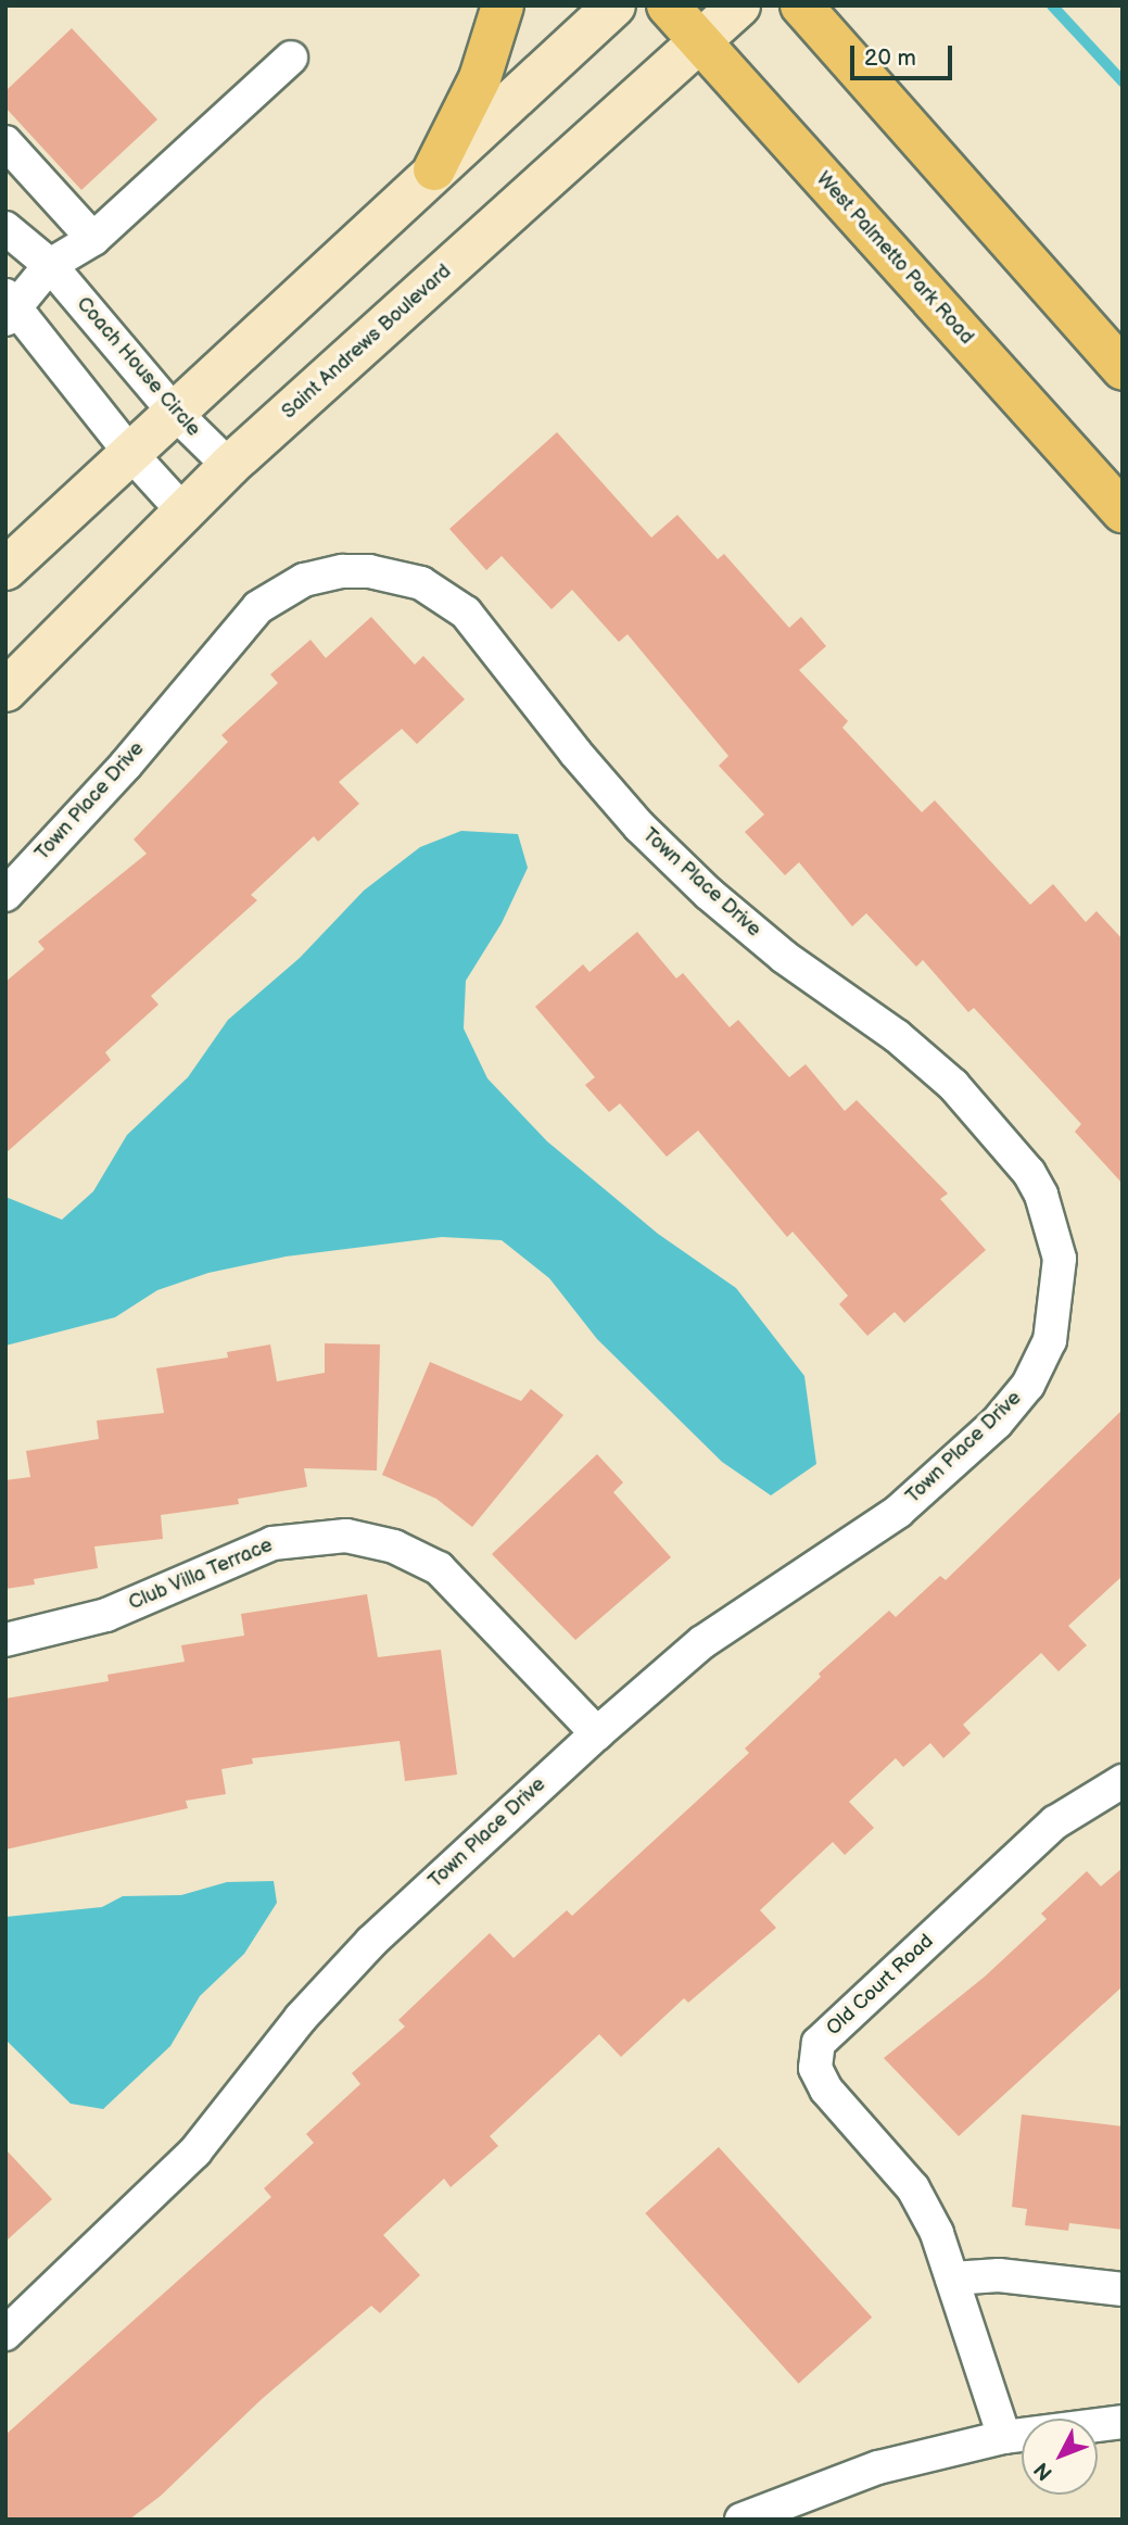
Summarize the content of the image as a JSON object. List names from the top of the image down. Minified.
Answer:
{"streets":{"main road":["West Palmetto Park Road"],"street":["Saint Andrews Boulevard","Coach House Circle","Town Place Drive","Club Villa Terrace","Old Court Road"]},"crossings":[["West Palmetto Park Road","Saint Andrews Boulevard"],["Saint Andrews Boulevard","Coach House Circle"],["Town Place Drive","Club Villa Terrace"]],"scale_bar":"20 m","north":"bottom left"}
